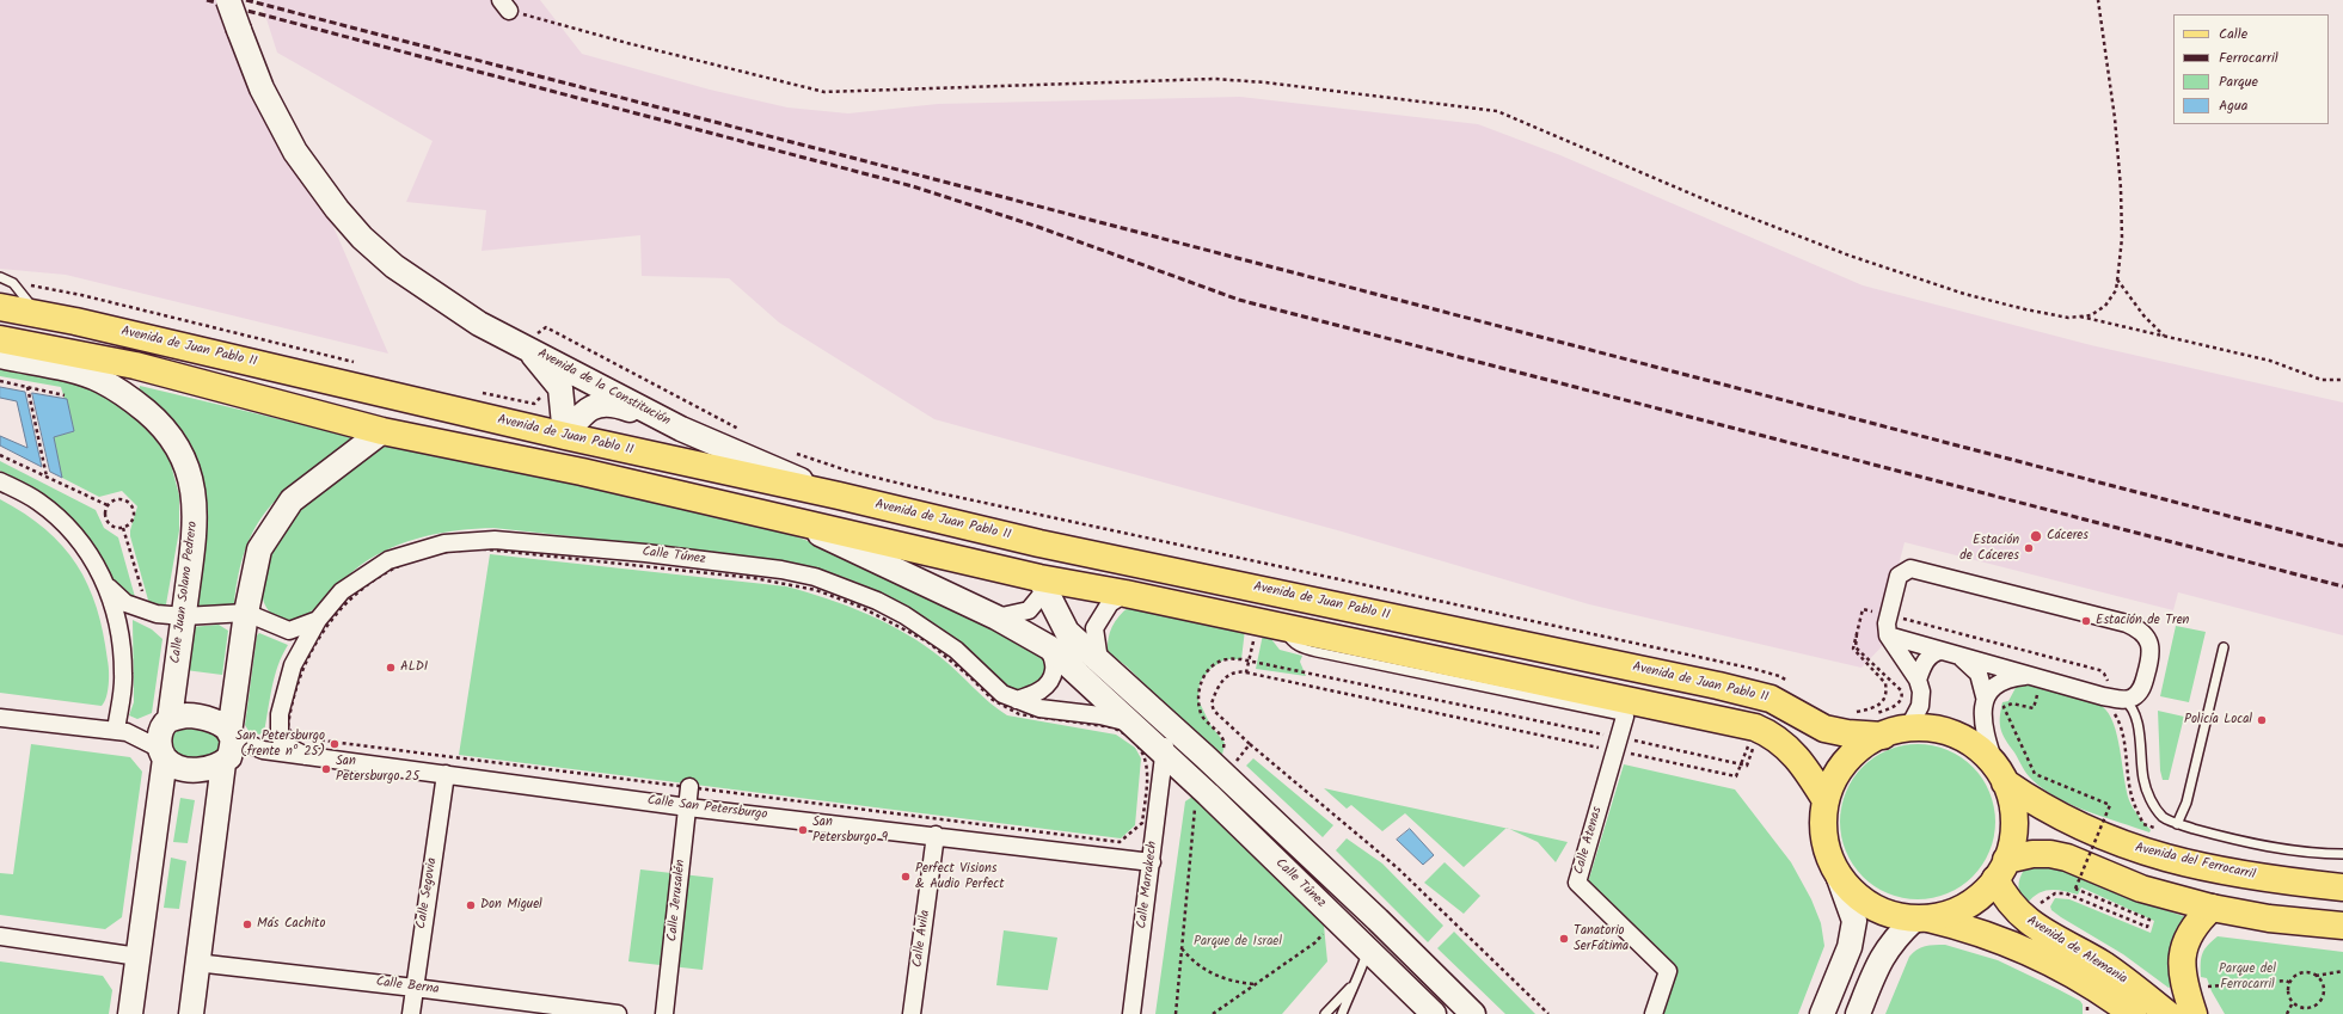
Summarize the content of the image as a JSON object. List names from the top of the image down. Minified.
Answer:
{"streets":{"main road":["Avenida de Juan Pablo II","Avenida de la Constitución","Calle Túnez","Calle Juan Solano Pedrero","Avenida del Ferrocarril","Avenida de Alemania"],"street":["Calle San Petersburgo","Calle Atenas","Calle Marrakech","Calle Segovia","Calle Jerusalén","Calle Ávila","Calle Berna"]},"crossings":[["Avenida de Juan Pablo II","Avenida de la Constitución"],["Avenida de Juan Pablo II","Avenida de Alemania"],["Calle Túnez","Calle San Petersburgo"],["Calle Túnez","Calle Marrakech"],["Calle Juan Solano Pedrero","Calle San Petersburgo"],["Calle San Petersburgo","Calle Marrakech"],["Calle San Petersburgo","Calle Segovia"],["Calle San Petersburgo","Calle Jerusalén"],["Calle San Petersburgo","Calle Ávila"],["Calle Segovia","Calle Berna"]],"parks":["Parque de Israel","Parque del Ferrocarril"],"places":["Cáceres","Estación de Cáceres","Estación de Tren","ALDI","Policía Local","San Petersburgo (frente nº 25)","San Petersburgo 25","San Petersburgo 9","Perfect Visions & Audio Perfect","Don Miguel","Más Cachito","Tanatorio SerFátima"],"legend":["Calle","Ferrocarril","Parque","Agua"]}
